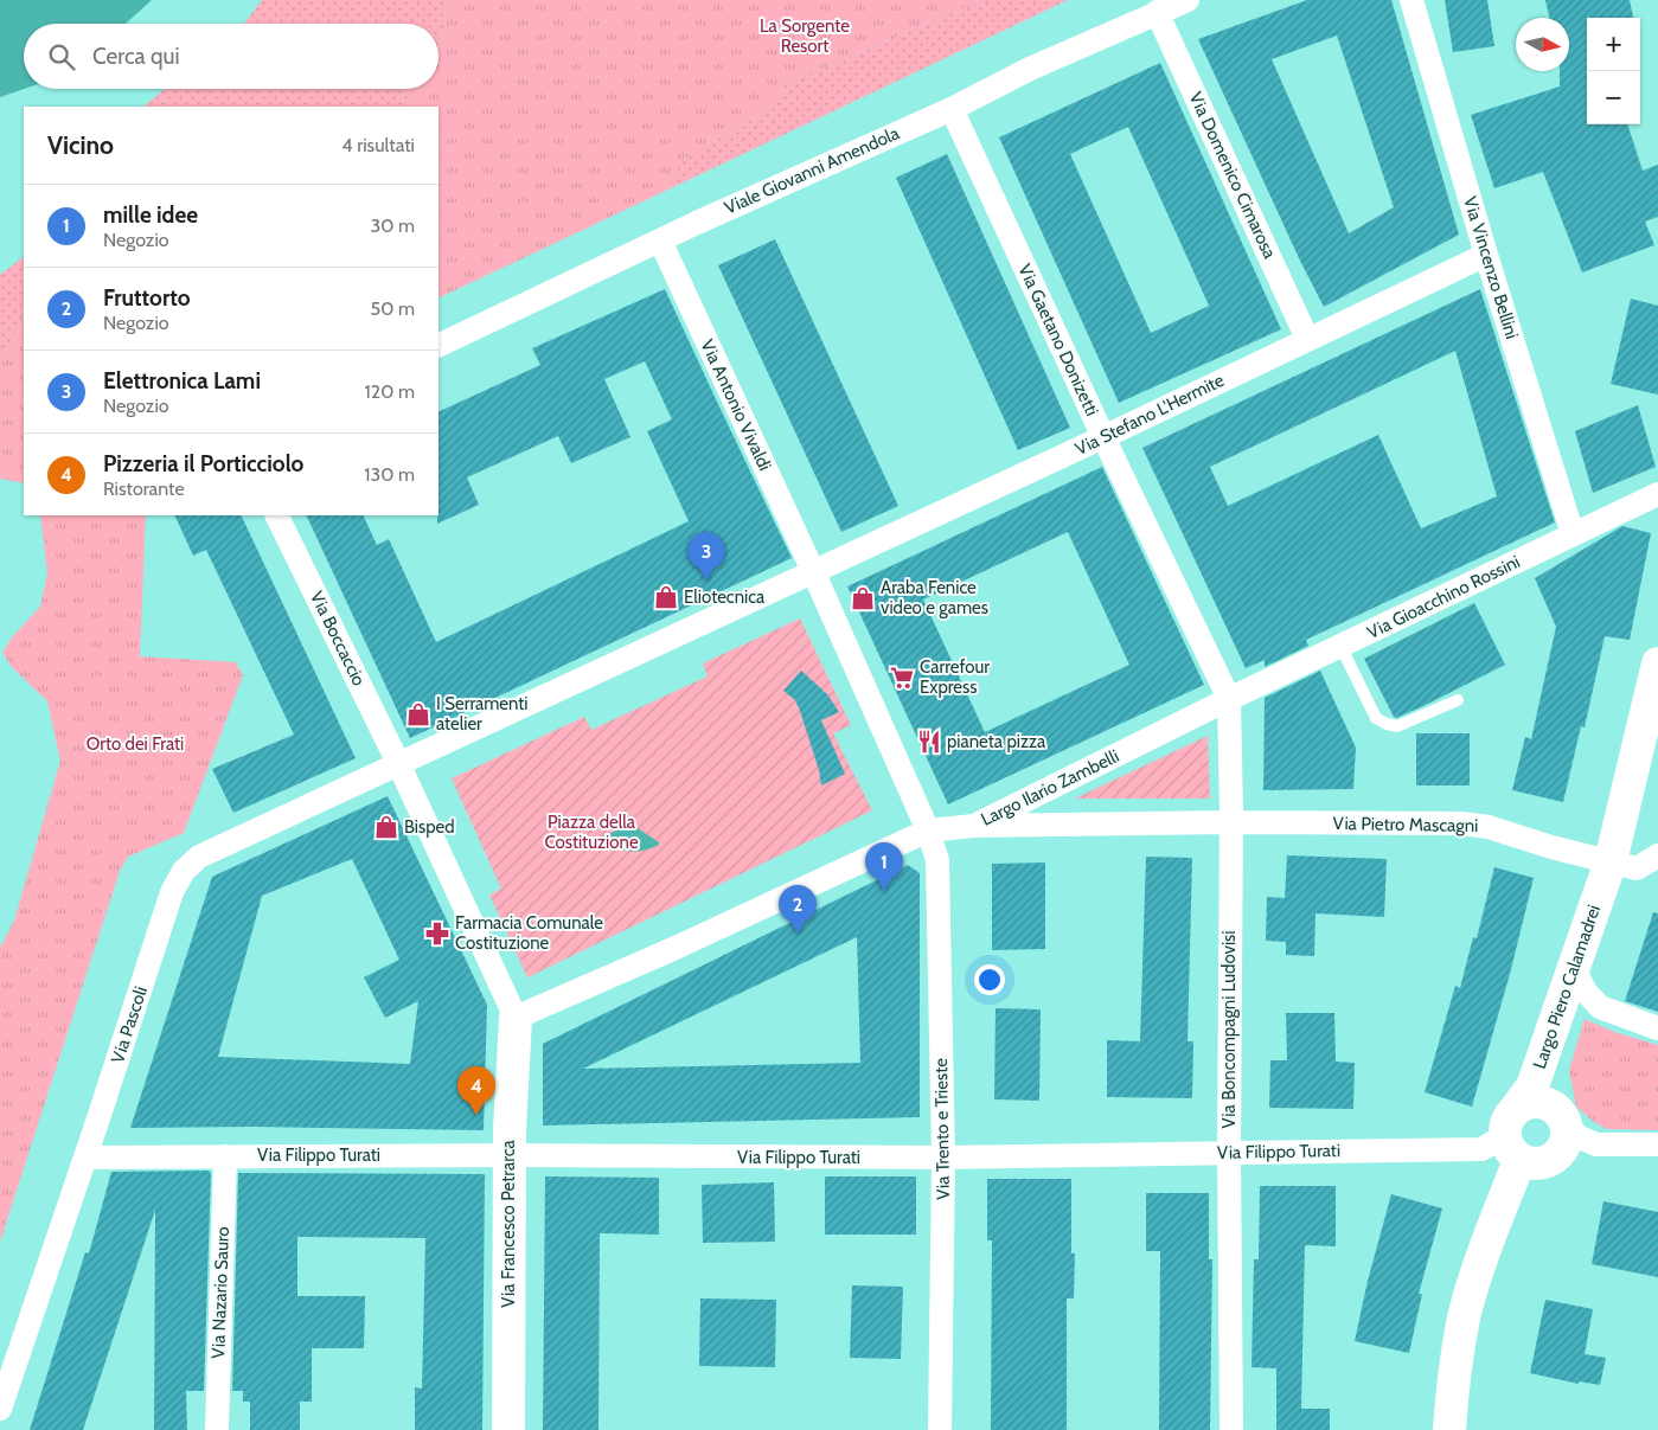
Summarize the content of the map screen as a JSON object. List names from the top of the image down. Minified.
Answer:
{"streets":{"street":["Viale Giovanni Amendola","Via Domenico Cimarosa","Via Vincenzo Bellini","Via Gaetano Donizetti","Via Antonio Vivaldi","Via Stefano L'Hermite","Via Gioacchino Rossini","Via Boccaccio","Largo Ilario Zambelli","Via Pietro Mascagni","Largo Piero Calamadrei","Via Pascoli","Via Boncompagni Ludovisi","Via Trento e Trieste","Via Filippo Turati","Via Francesco Petrarca","Via Nazario Sauro"]},"crossings":[["Viale Giovanni Amendola","Via Domenico Cimarosa"],["Viale Giovanni Amendola","Via Gaetano Donizetti"],["Viale Giovanni Amendola","Via Antonio Vivaldi"],["Via Domenico Cimarosa","Via Stefano L'Hermite"],["Via Vincenzo Bellini","Via Stefano L'Hermite"],["Via Vincenzo Bellini","Via Gioacchino Rossini"],["Via Gaetano Donizetti","Via Stefano L'Hermite"],["Via Gaetano Donizetti","Via Gioacchino Rossini"],["Via Gaetano Donizetti","Largo Ilario Zambelli"],["Via Gaetano Donizetti","Via Boncompagni Ludovisi"],["Via Antonio Vivaldi","Via Stefano L'Hermite"],["Via Gioacchino Rossini","Largo Ilario Zambelli"],["Via Gioacchino Rossini","Via Boncompagni Ludovisi"],["Via Boccaccio","Via Pascoli"],["Largo Ilario Zambelli","Via Pietro Mascagni"],["Largo Ilario Zambelli","Via Boncompagni Ludovisi"],["Via Pietro Mascagni","Largo Piero Calamadrei"],["Via Pietro Mascagni","Via Boncompagni Ludovisi"],["Largo Piero Calamadrei","Via Filippo Turati"],["Via Pascoli","Via Filippo Turati"],["Via Boncompagni Ludovisi","Via Filippo Turati"],["Via Trento e Trieste","Via Filippo Turati"],["Via Filippo Turati","Via Francesco Petrarca"],["Via Filippo Turati","Via Nazario Sauro"]],"parks":["La Sorgente Resort","Orto dei Frati","Piazza della Costituzione"],"places":{"shop":["Eliotecnica","Araba Fenice video e games","I Serramenti atelier","Bisped"],"supermarket":["Carrefour Express"],"restaurant":["pianeta pizza"],"pharmacy":["Farmacia Comunale Costituzione"]},"north":"right","page":{"map_buttons":["+","−"],"search":"Cerca qui","heading":["Vicino","4 risultati"],"list":[{"mark":"1","name":"mille idee","note":"Negozio","value":"30 m"},{"mark":"2","name":"Fruttorto","note":"Negozio","value":"50 m"},{"mark":"3","name":"Elettronica Lami","note":"Negozio","value":"120 m"},{"mark":"4","name":"Pizzeria il Porticciolo","note":"Ristorante","value":"130 m"}],"pins":["3","1","2","4"]}}
